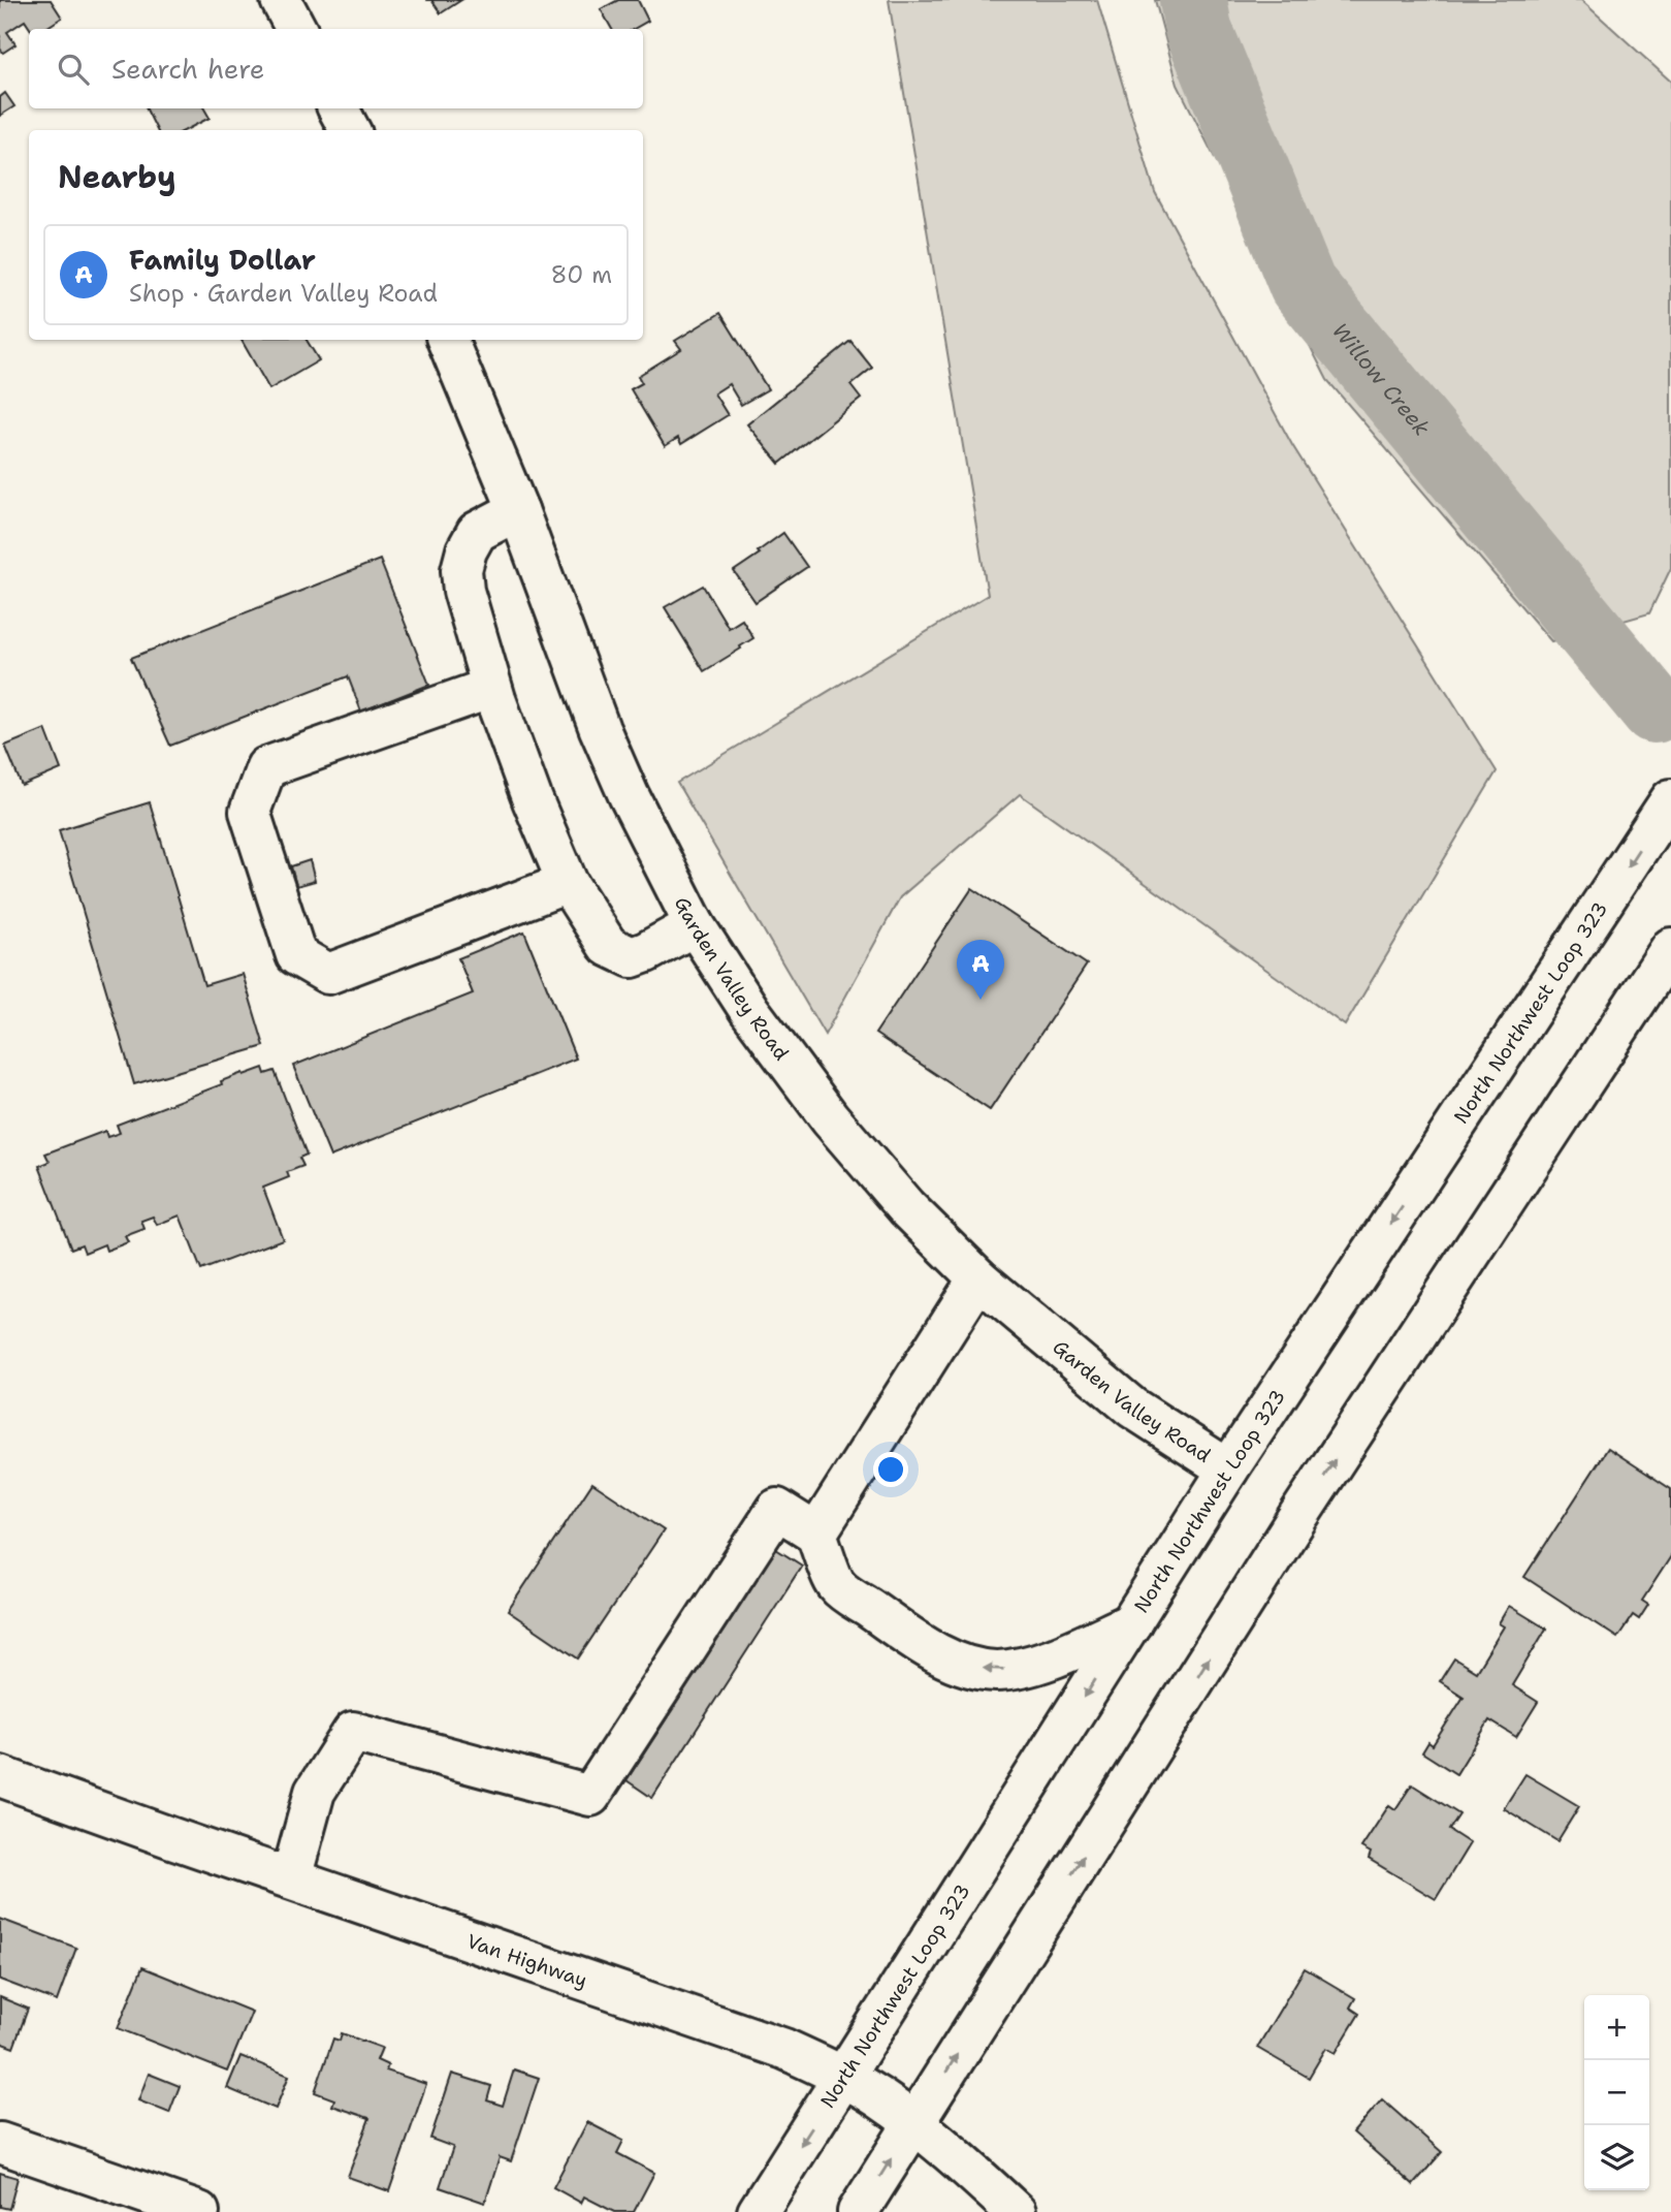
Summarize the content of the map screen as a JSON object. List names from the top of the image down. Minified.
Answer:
{"streets":{"main road":["Garden Valley Road","North Northwest Loop 323","Van Highway"]},"crossings":[["Garden Valley Road","North Northwest Loop 323"],["North Northwest Loop 323","Van Highway"]],"water":["Willow Creek"],"page":{"search":"Search here","heading":"Nearby","list":[{"mark":"A","name":"Family Dollar","note":"Shop · Garden Valley Road","value":"80 m"}],"pins":"A","map_buttons":["+","−"]}}
